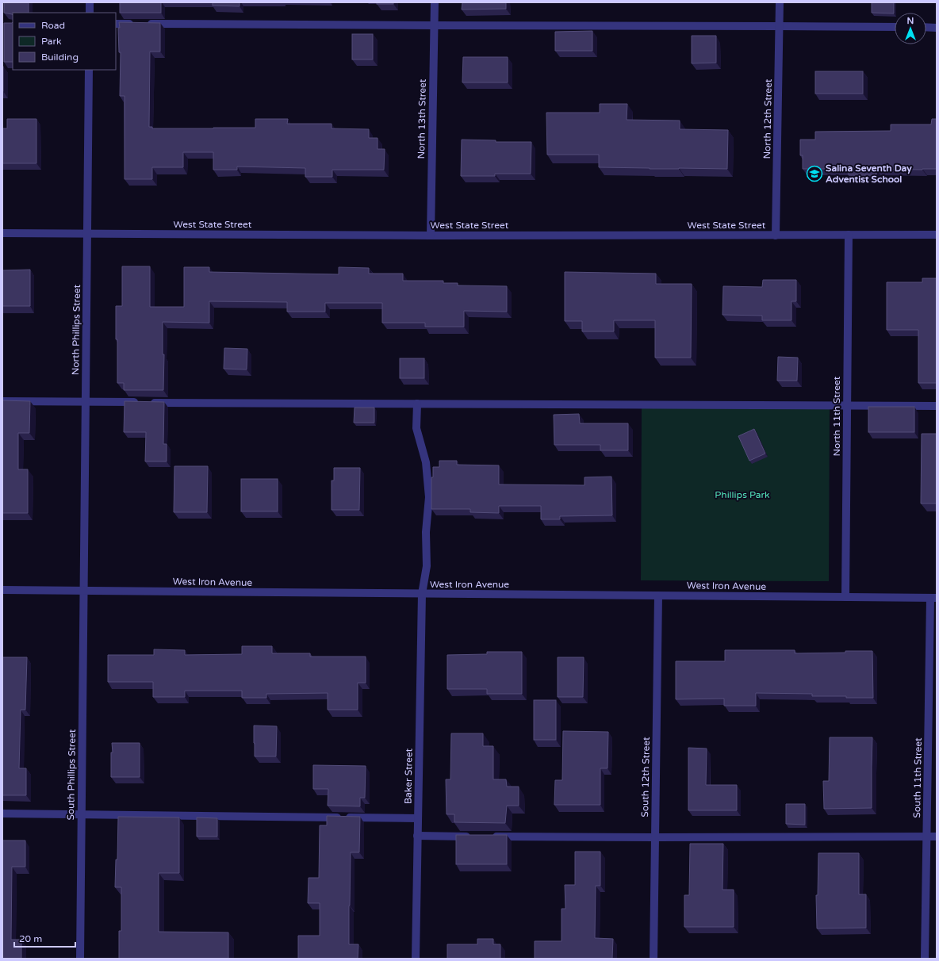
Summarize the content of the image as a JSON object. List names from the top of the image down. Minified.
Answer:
{"streets":{"street":["North 13th Street","North 12th Street","West State Street","North Phillips Street","North 11th Street","West Iron Avenue","South Phillips Street","Baker Street","South 12th Street","South 11th Street"]},"crossings":[["North 13th Street","West State Street"],["North 12th Street","West State Street"],["West State Street","North Phillips Street"],["West State Street","North 11th Street"],["North Phillips Street","West Iron Avenue"],["North Phillips Street","South Phillips Street"],["North 11th Street","West Iron Avenue"],["West Iron Avenue","South Phillips Street"],["West Iron Avenue","Baker Street"],["West Iron Avenue","South 12th Street"],["West Iron Avenue","South 11th Street"]],"parks":["Phillips Park"],"places":{"school or university":["Salina Seventh Day Adventist School"]},"legend":["Road","Park","Building"],"scale_bar":"20 m","north":"top"}
